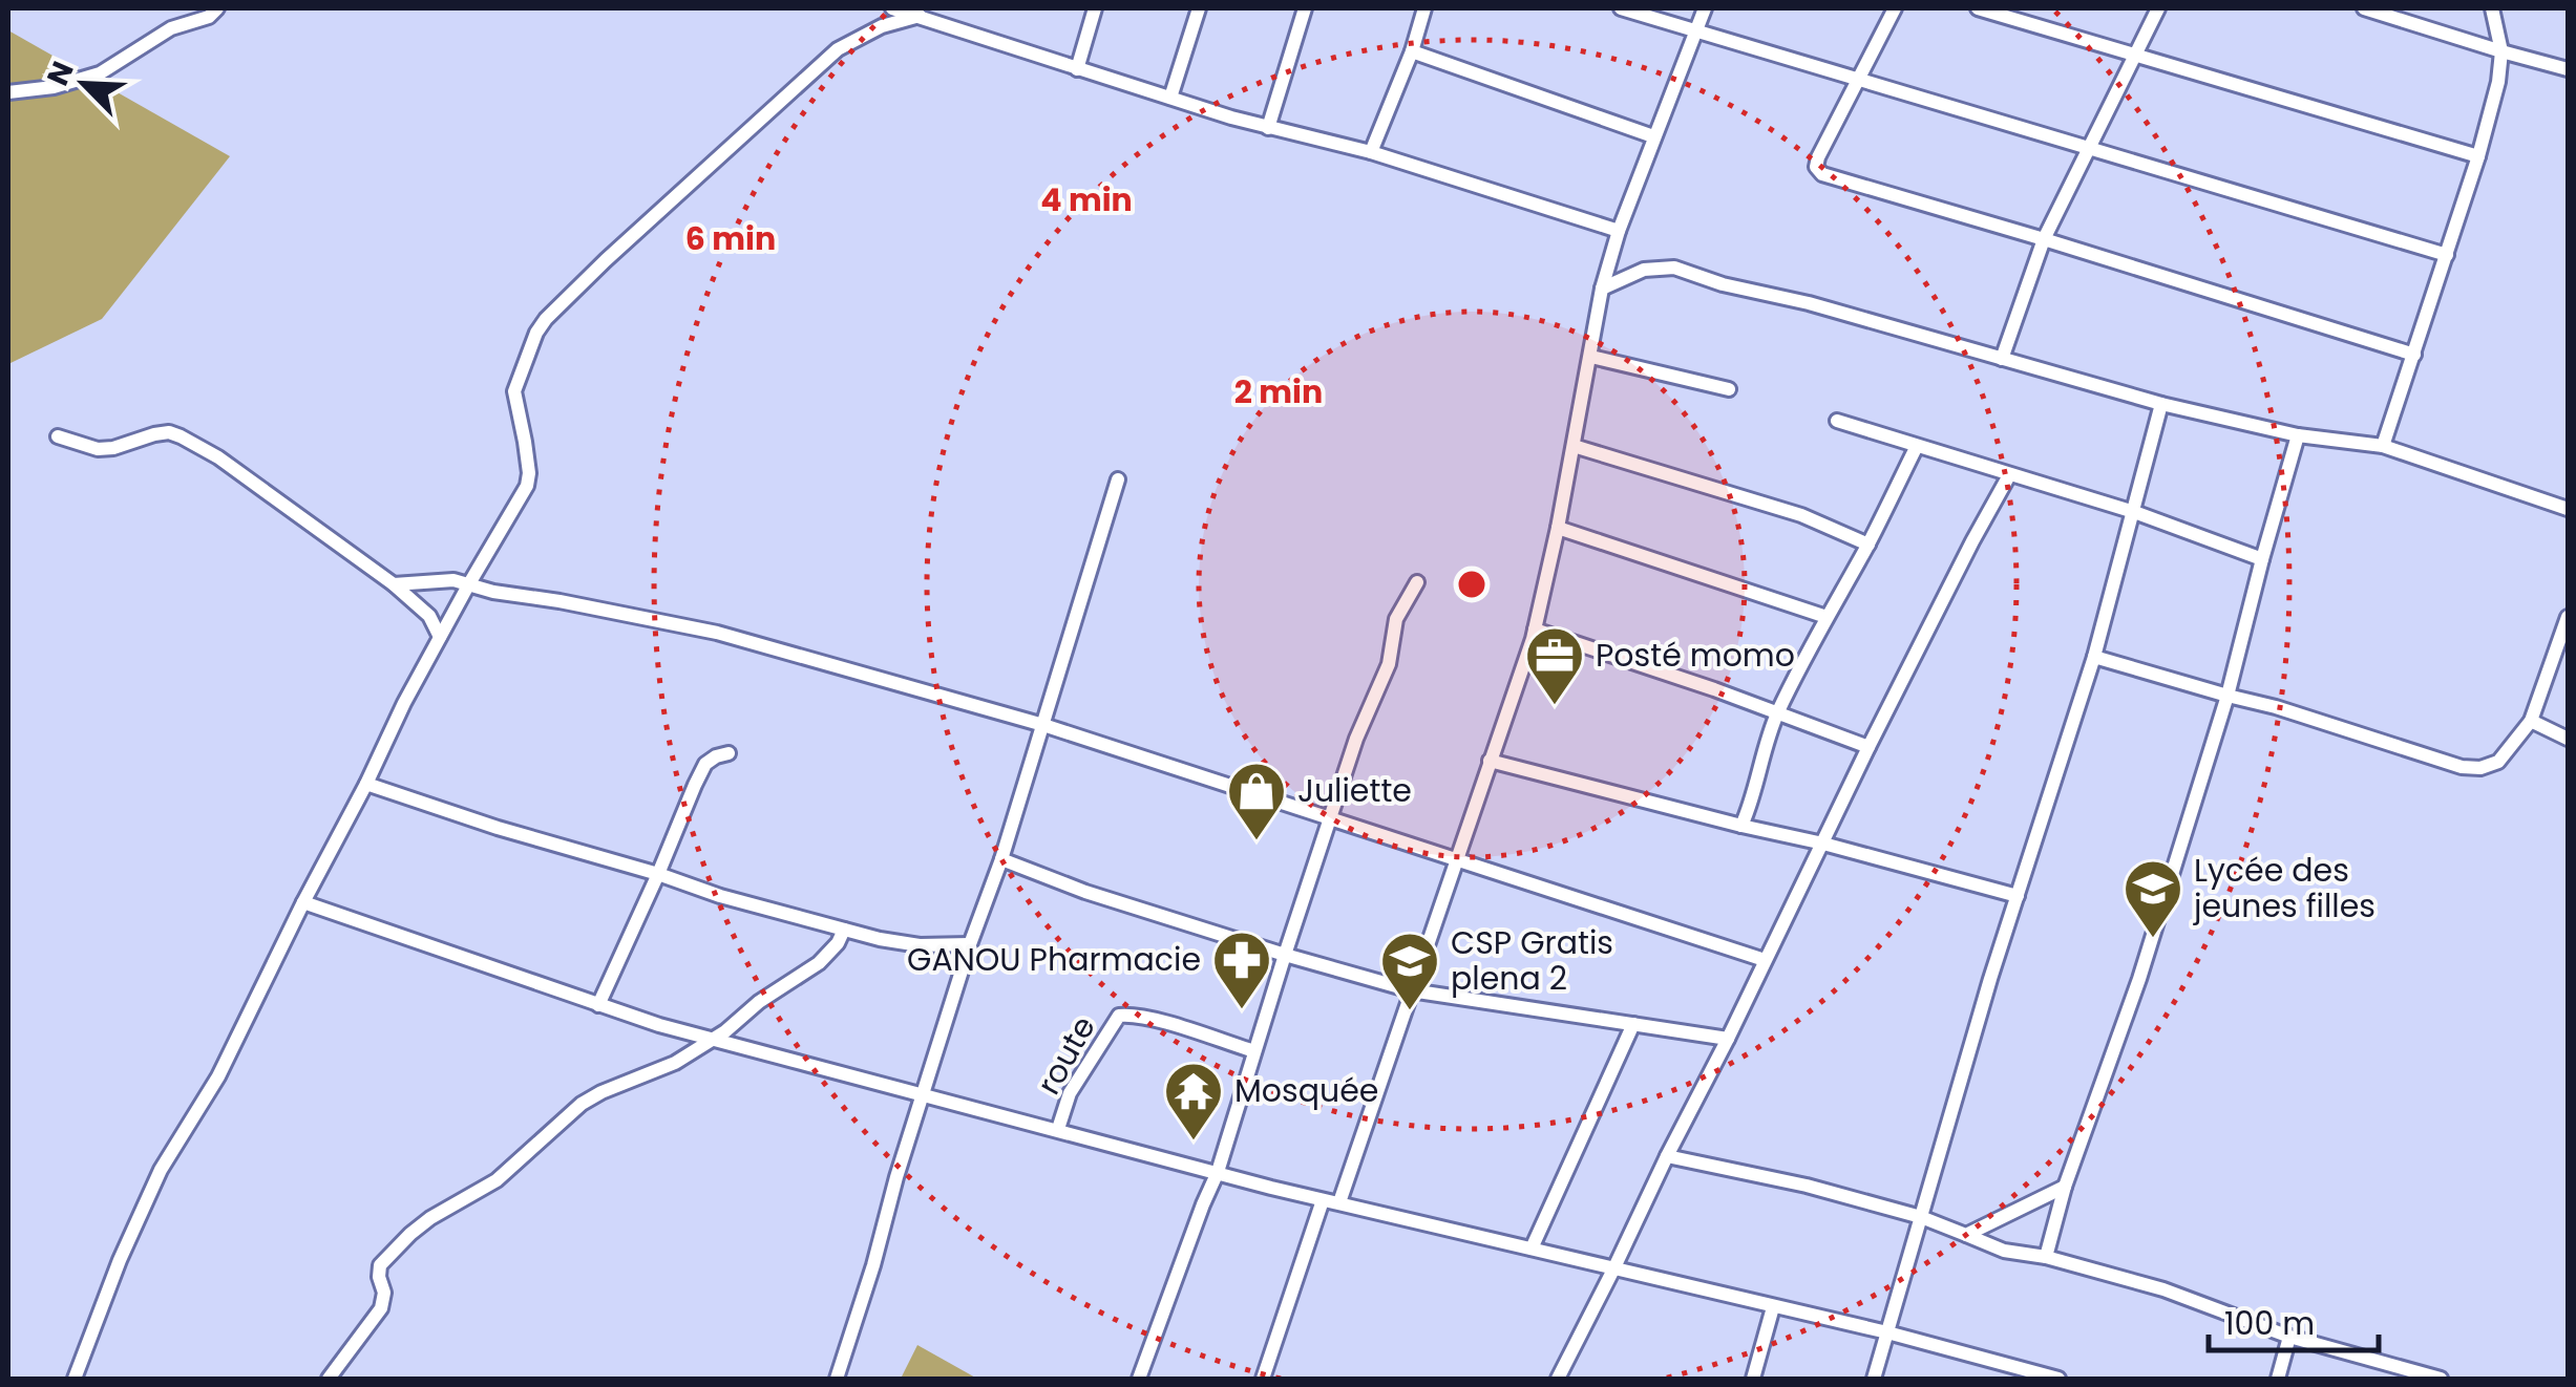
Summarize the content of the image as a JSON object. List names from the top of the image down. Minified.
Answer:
{"streets":{"street":["route"]},"places":{"office":["Posté momo"],"shop":["Juliette"],"school or university":["Lycée des jeunes filles","CSP Gratis plena 2"],"pharmacy":["GANOU Pharmacie"],"temple":["Mosquée"]},"scale_bar":"100 m","north":"top left","rings":["4 min","6 min","2 min"]}
